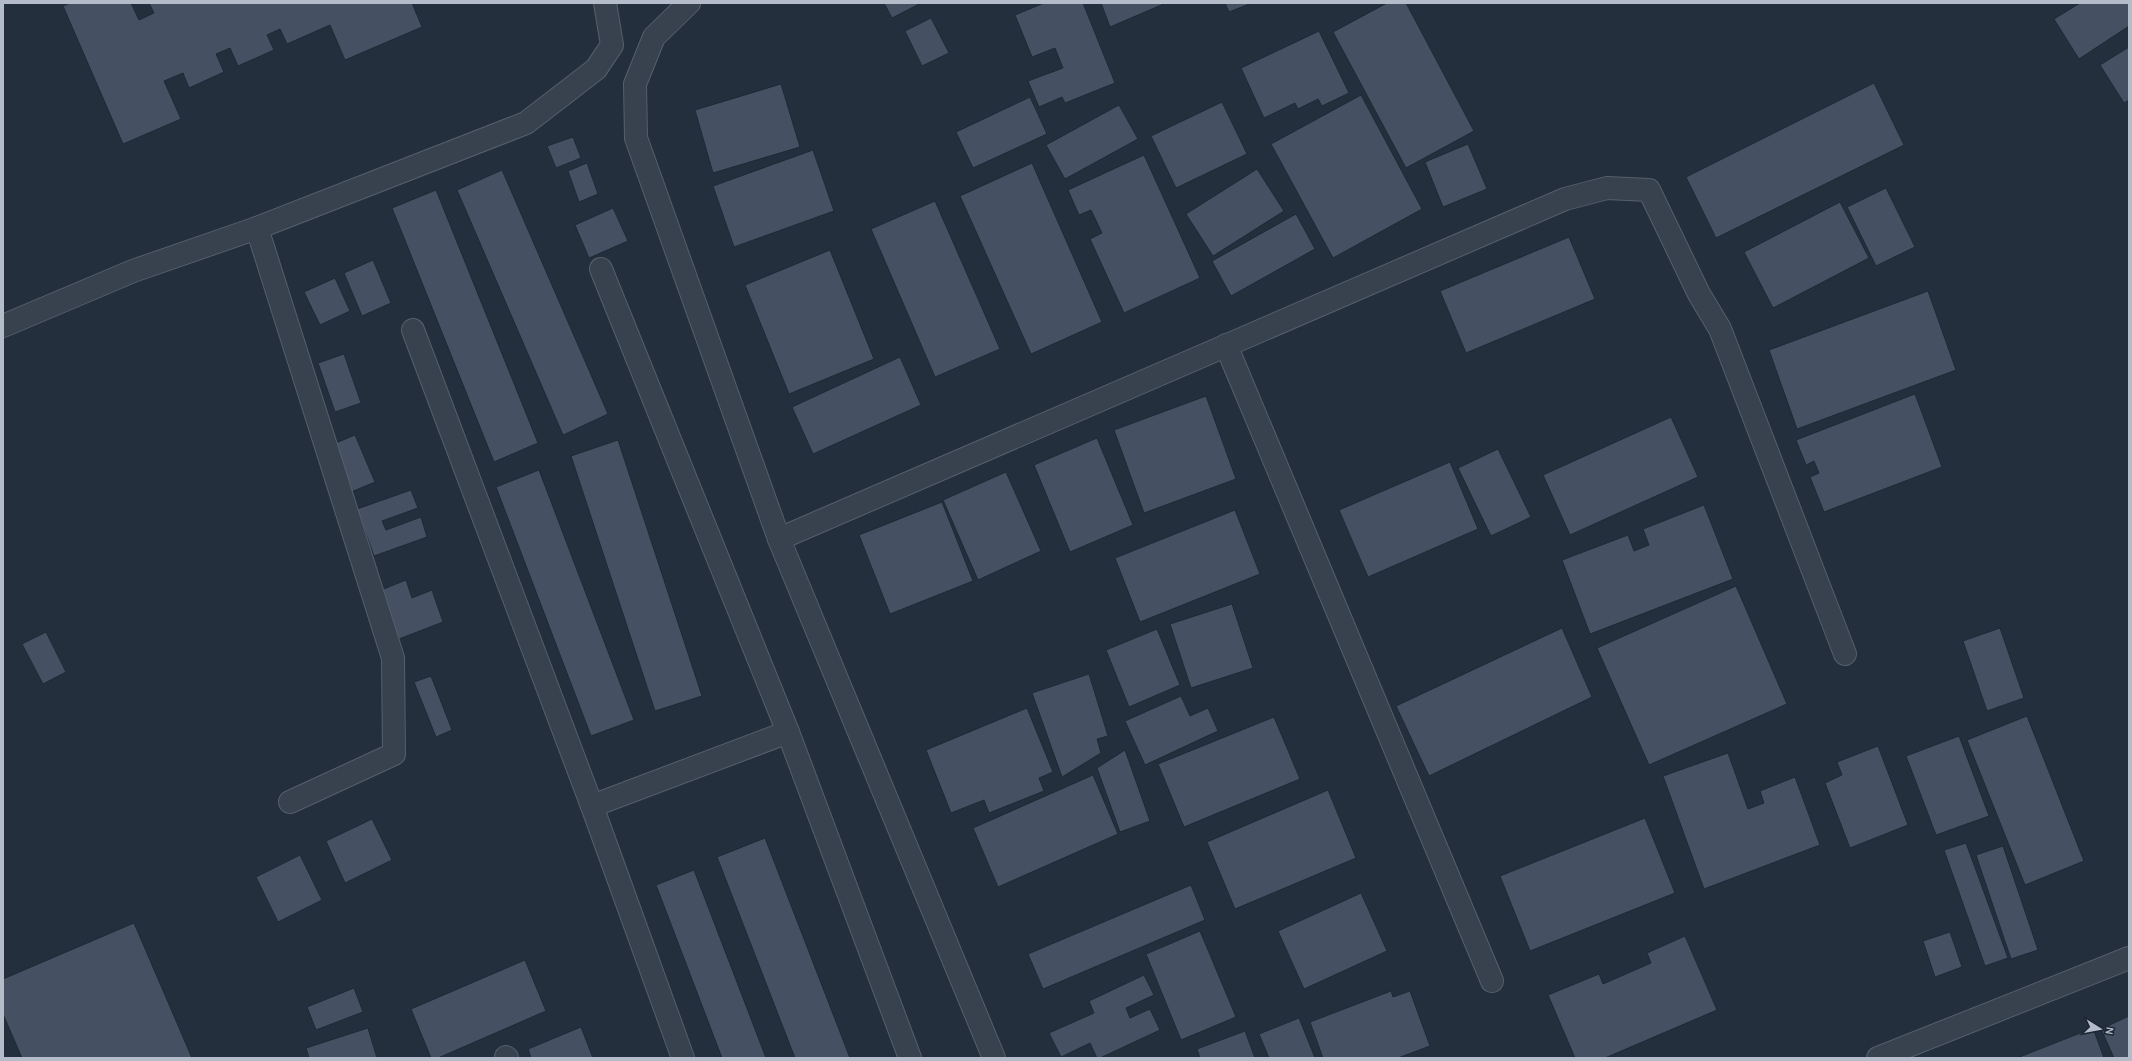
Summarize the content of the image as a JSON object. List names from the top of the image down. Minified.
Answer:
{"north":"right"}
